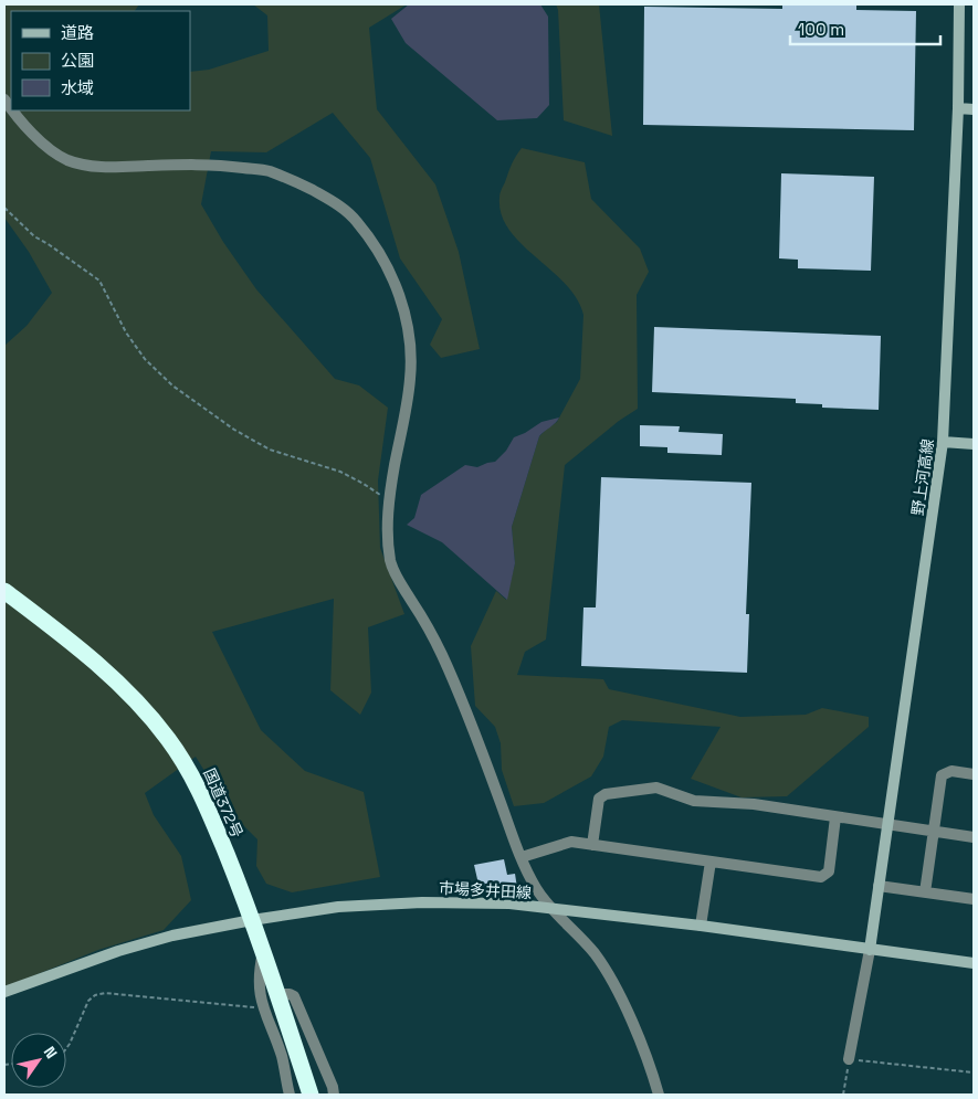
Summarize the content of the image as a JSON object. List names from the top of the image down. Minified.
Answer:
{"streets":{"highway":["国道372号"],"main road":["野上河高線","市場多井田線"]},"crossings":[["野上河高線","市場多井田線"],["国道372号","市場多井田線"]],"legend":["道路","公園","水域"],"scale_bar":"100 m","north":"top right"}
